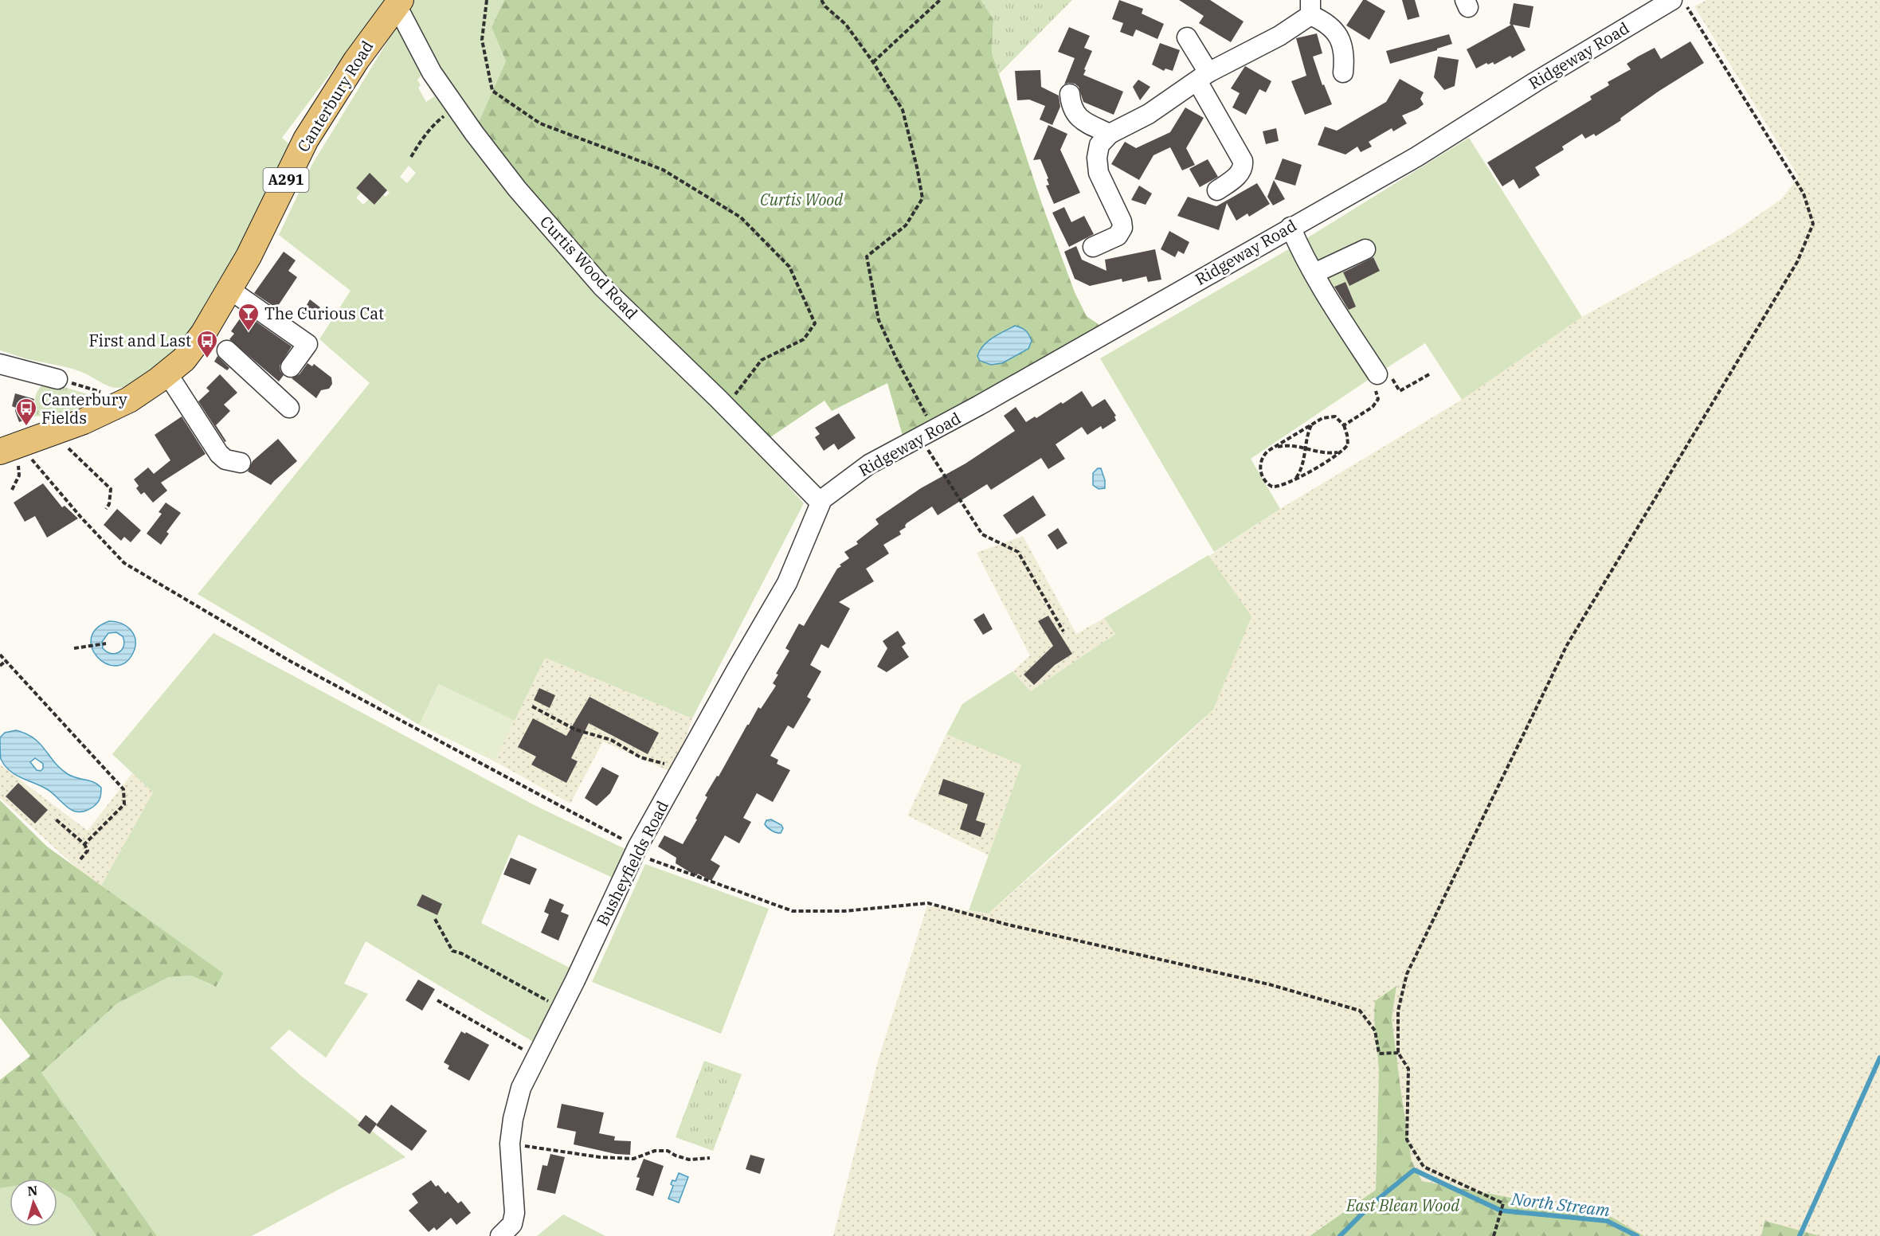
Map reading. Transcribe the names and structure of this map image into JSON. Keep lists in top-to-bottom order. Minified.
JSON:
{"streets":{"main road":["Canterbury Road","A291"],"street":["Ridgeway Road","Curtis Wood Road","Busheyfields Road"]},"crossings":[["Ridgeway Road","Curtis Wood Road"],["Ridgeway Road","Busheyfields Road"],["Canterbury Road","Curtis Wood Road"],["Curtis Wood Road","Busheyfields Road"]],"water":["North Stream"],"parks":["Curtis Wood","East Blean Wood"],"places":{"bar":["The Curious Cat"],"bus stop":["First and Last","Canterbury Fields"]},"north":"top"}
